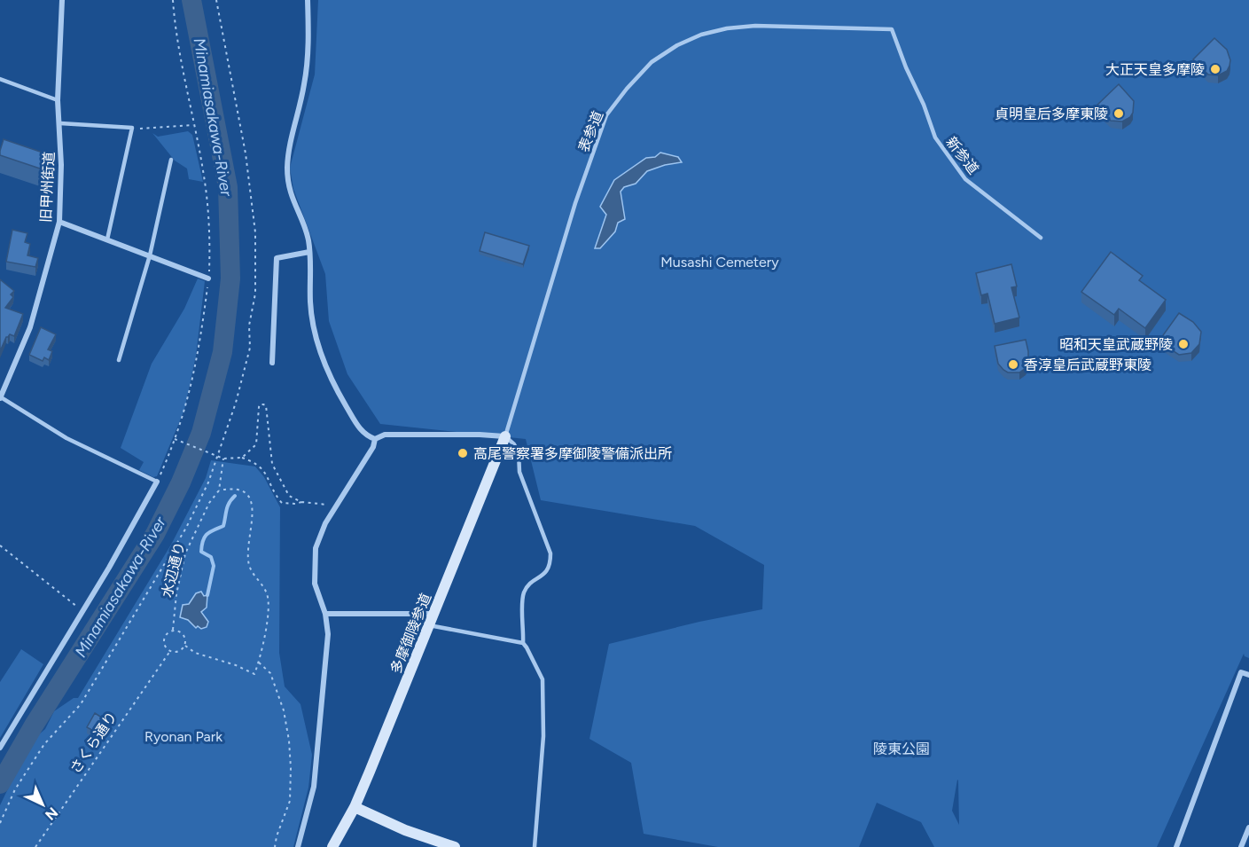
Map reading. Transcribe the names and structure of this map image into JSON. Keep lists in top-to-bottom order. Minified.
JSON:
{"streets":{"main road":["多摩御陵参道"],"street":["旧甲州街道"],"lane":["表参道","新参道"],"path":["水辺通り","さくら通り"]},"crossings":[["表参道","新参道"],["表参道","多摩御陵参道"],["水辺通り","さくら通り"]],"water":["Minamiasakawa-River"],"parks":["Musashi Cemetery","Ryonan Park","陵東公園"],"places":["大正天皇多摩陵","貞明皇后多摩東陵","昭和天皇武蔵野陵","香淳皇后武蔵野東陵","高尾警察署多摩御陵警備派出所"],"north":"bottom right"}
